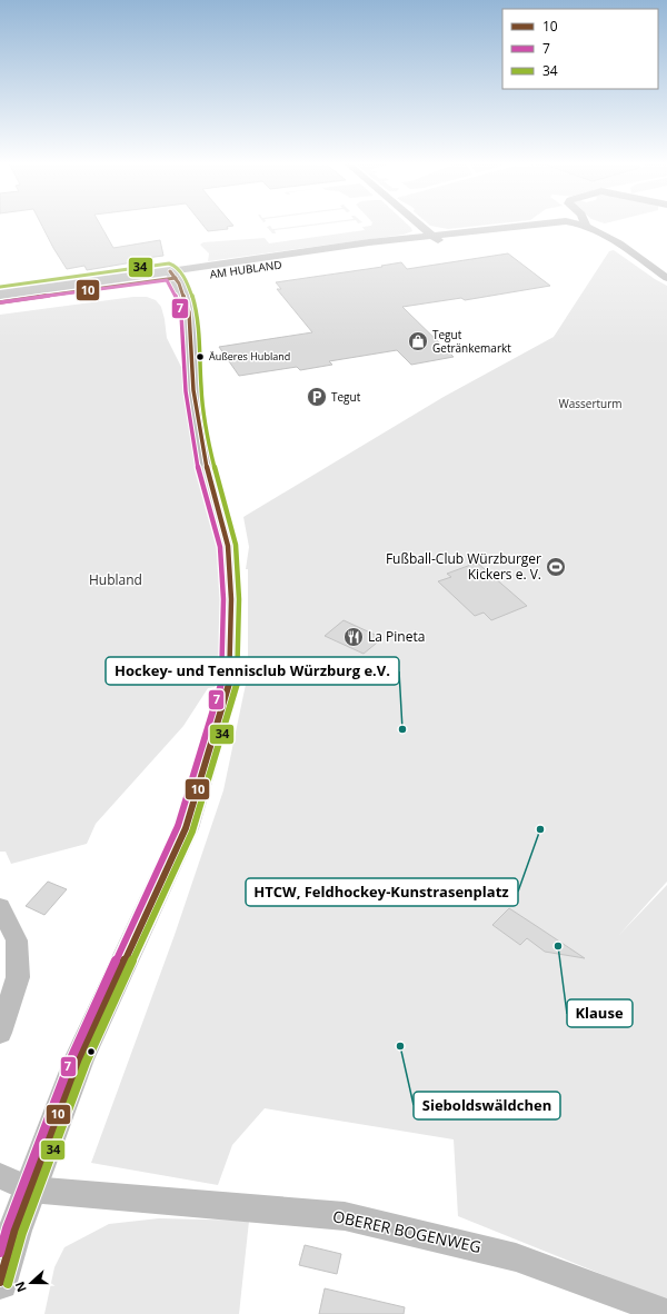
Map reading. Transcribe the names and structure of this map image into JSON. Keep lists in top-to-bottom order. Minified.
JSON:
{"streets":{"street":["AM HUBLAND","OBERER BOGENWEG"]},"parks":["Wasserturm","Hubland"],"places":{"shop":["Tegut Getränkemarkt"],"other":["Äußeres Hubland","Hockey- und Tennisclub Würzburg e.V.","HTCW, Feldhockey-Kunstrasenplatz","Klause","Sieboldswäldchen"],"parking":["Tegut"],"sports":["Fußball-Club Würzburger Kickers e. V."],"restaurant":["La Pineta"]},"lines":["transit line 34","transit line 10","transit line 7"],"legend":["10","7","34"],"north":"left"}
